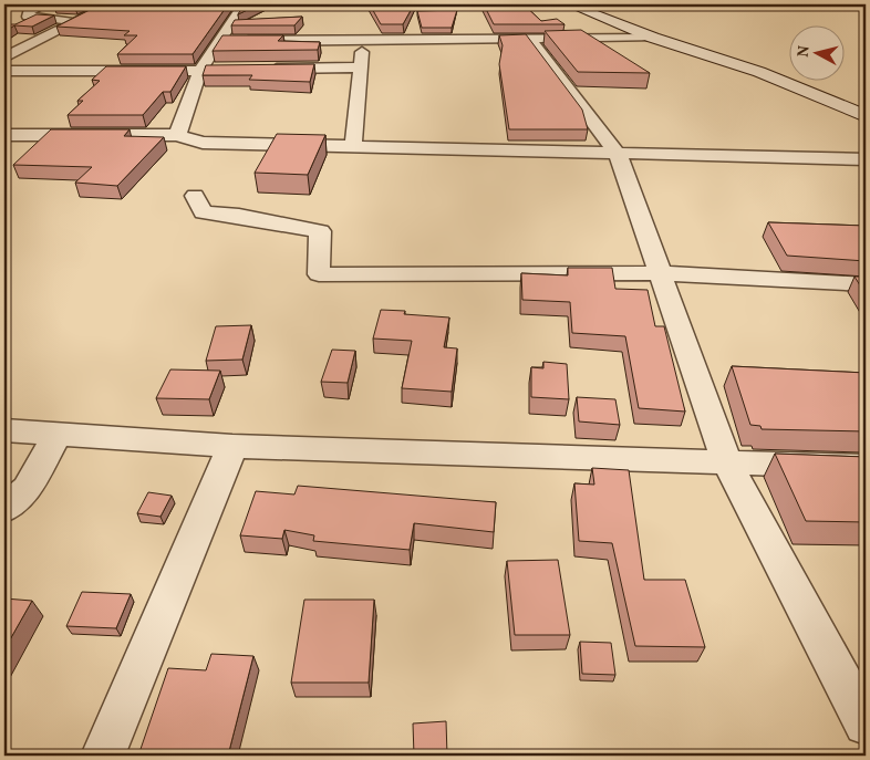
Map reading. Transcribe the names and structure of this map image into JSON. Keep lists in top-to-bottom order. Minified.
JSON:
{"north":"left"}
